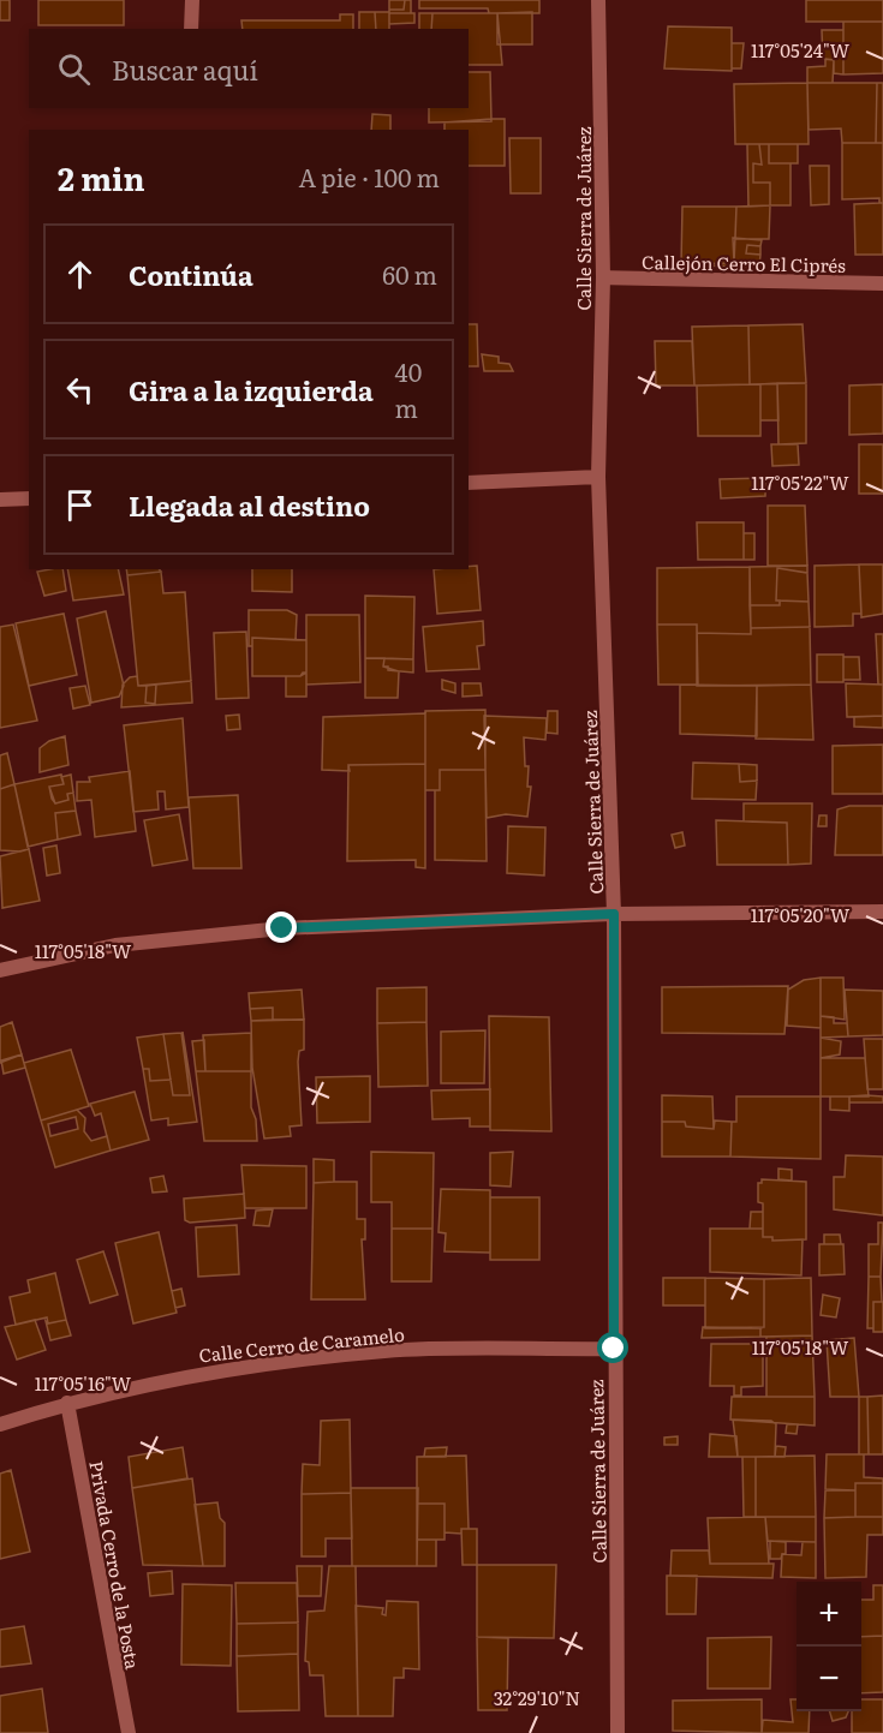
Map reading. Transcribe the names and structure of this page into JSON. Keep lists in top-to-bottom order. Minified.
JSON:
{"streets":{"street":["Calle Sierra de Juárez","Callejón Cerro El Ciprés","Calle Cerro de Caramelo","Privada Cerro de la Posta"]},"crossings":[["Calle Sierra de Juárez","Callejón Cerro El Ciprés"],["Calle Sierra de Juárez","Calle Cerro de Caramelo"],["Calle Cerro de Caramelo","Privada Cerro de la Posta"]],"page":{"search":"Buscar aquí","heading":["2 min","A pie · 100 m"],"list":[["Continúa","60 m"],["Gira a la izquierda","40 m"],"Llegada al destino"],"map_buttons":["+","−"]},"coordinates":["117°05'24\"W","117°05'22\"W","117°05'20\"W","117°05'18\"W","117°05'16\"W","32°29'10\"N"]}
